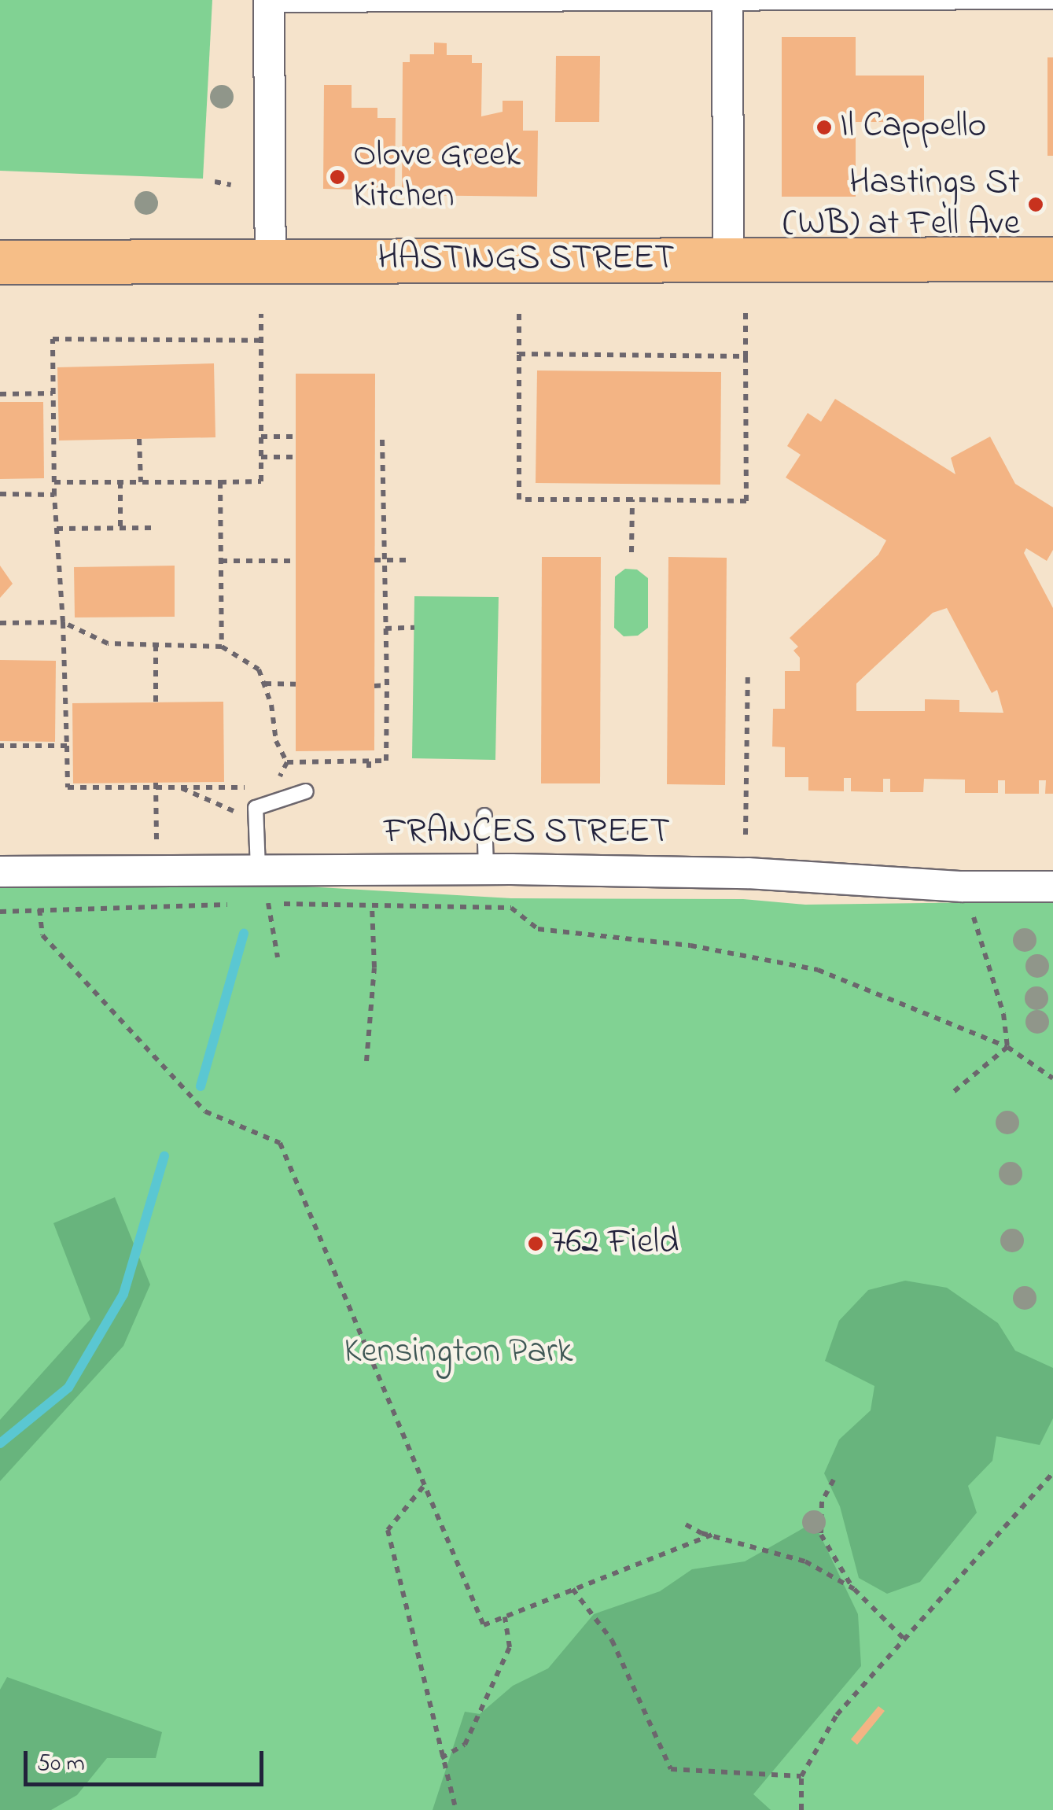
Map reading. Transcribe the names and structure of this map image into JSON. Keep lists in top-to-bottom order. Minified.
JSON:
{"streets":{"main road":["HASTINGS STREET"],"street":["FRANCES STREET"]},"parks":["Kensington Park"],"places":["Il Cappello","Olove Greek Kitchen","Hastings St (WB) at Fell Ave","762 Field"],"scale_bar":"50 m"}
